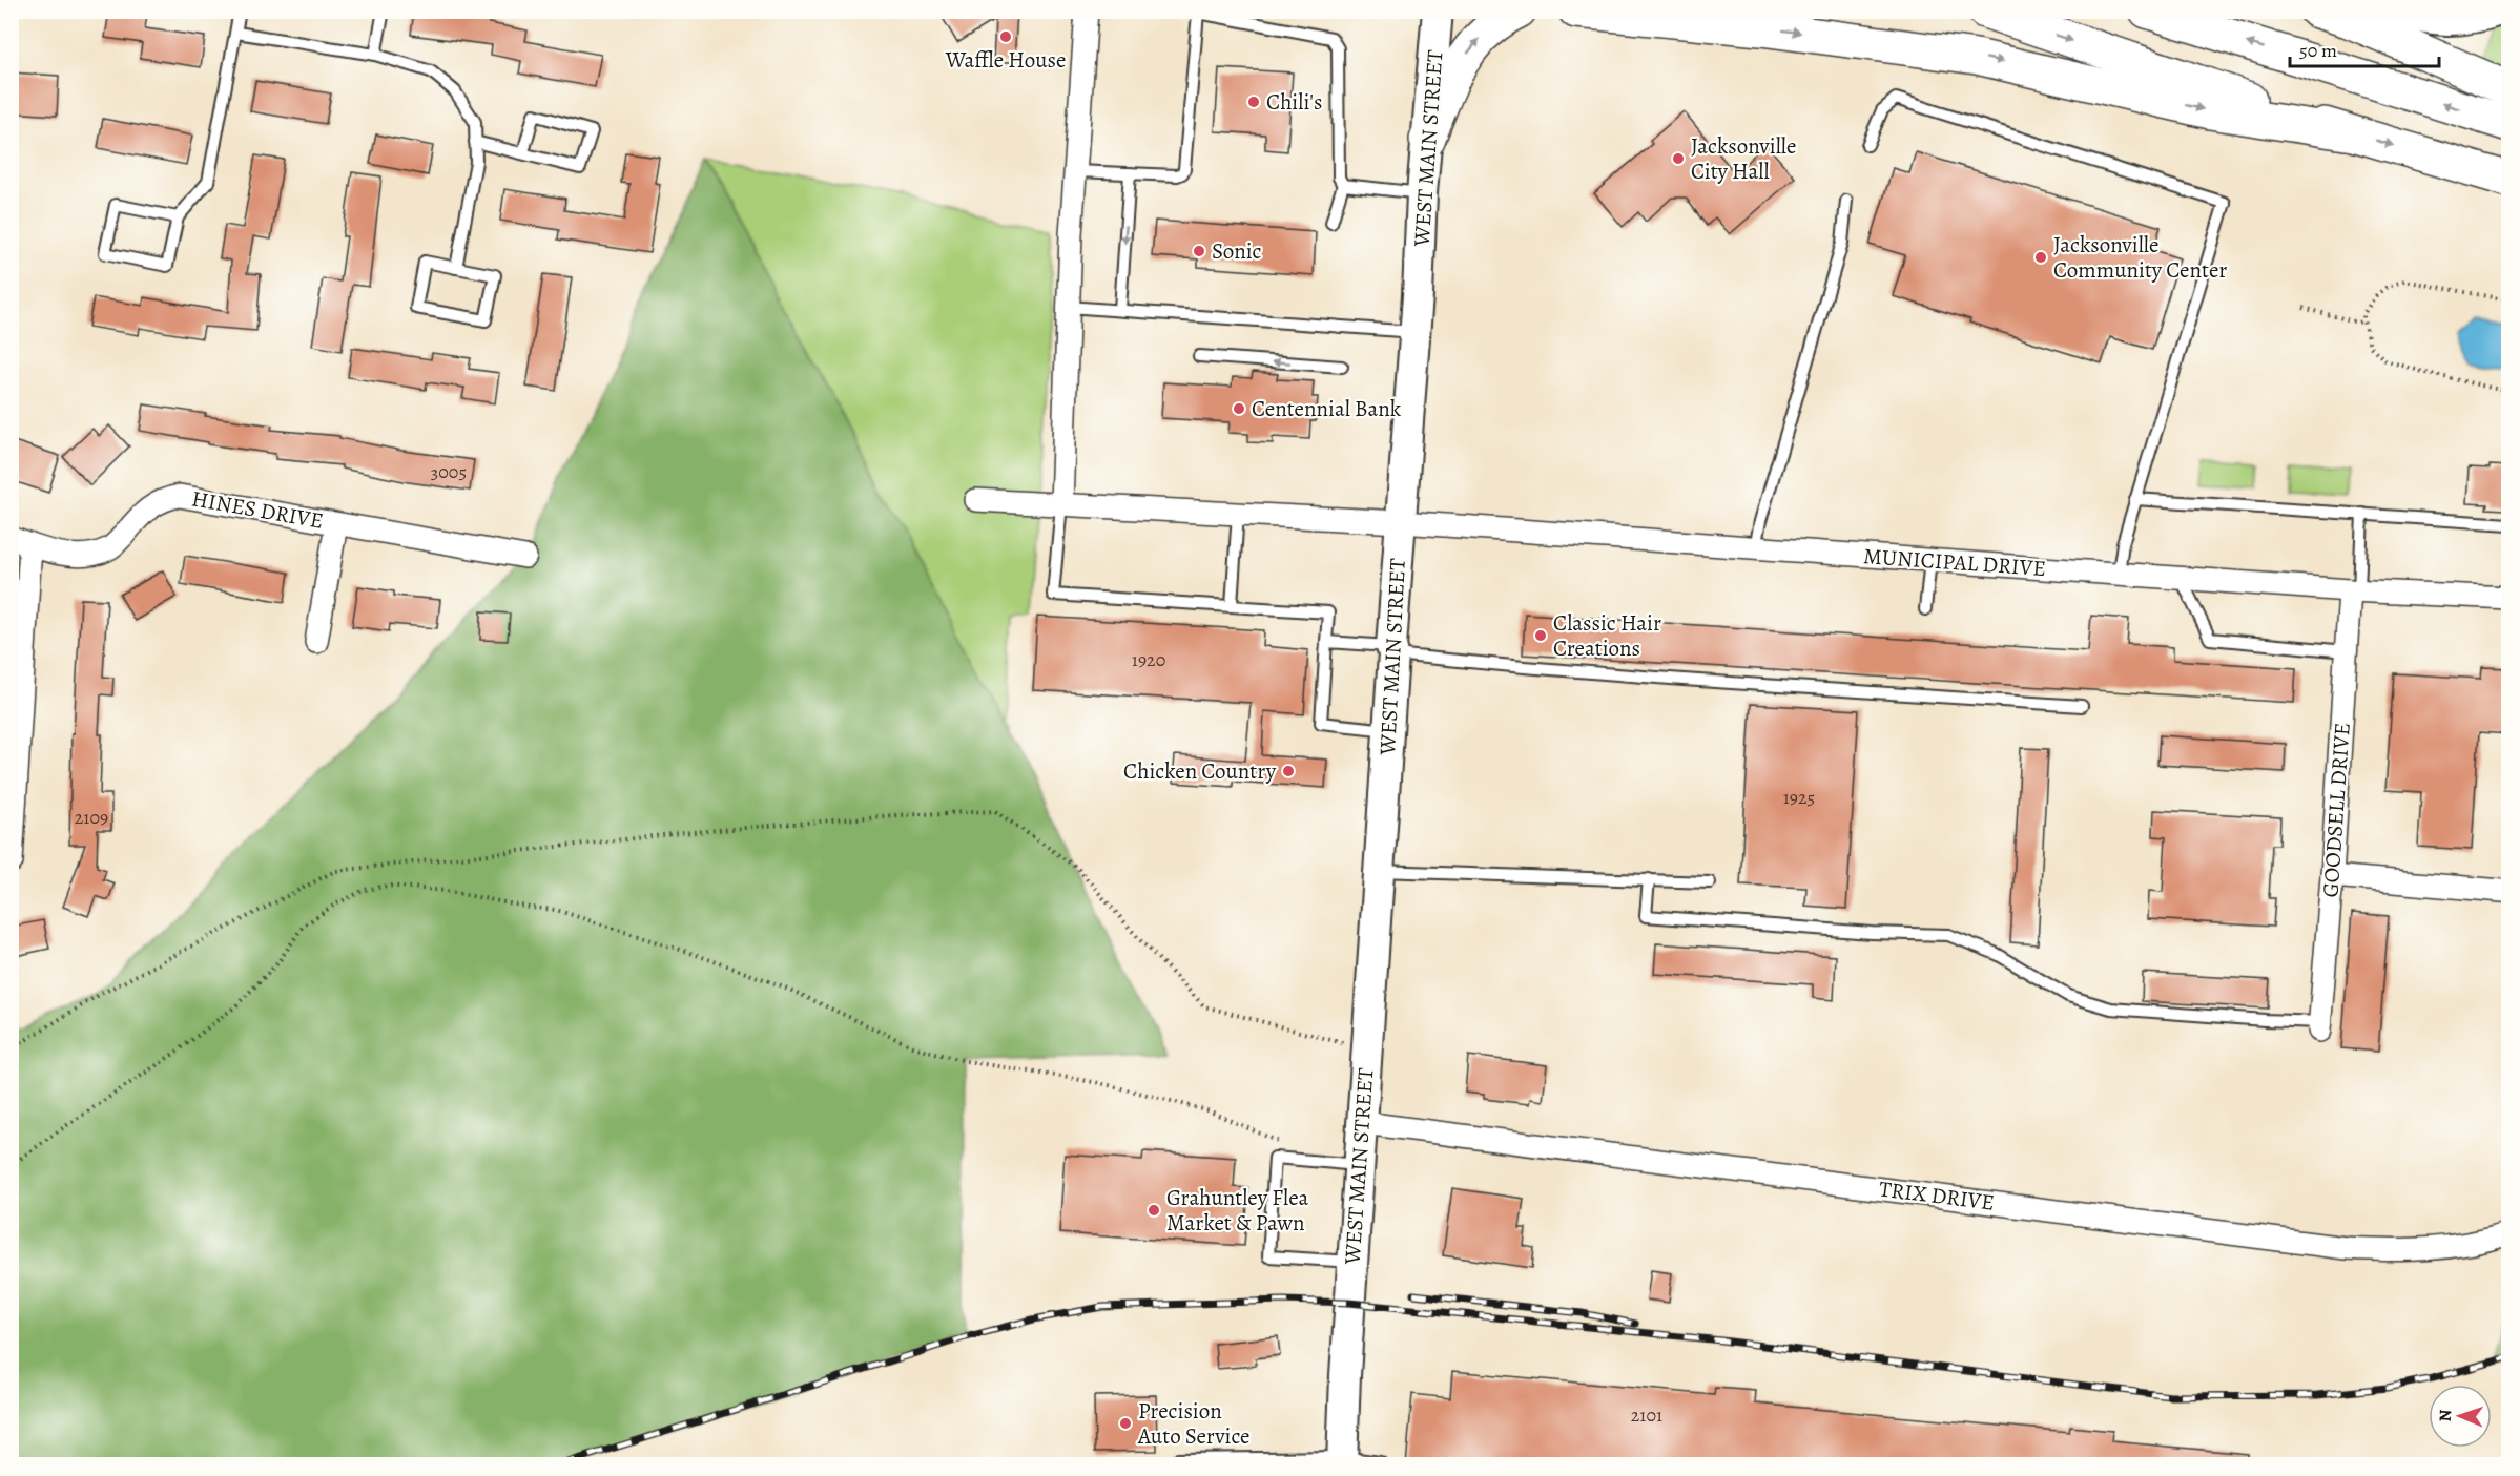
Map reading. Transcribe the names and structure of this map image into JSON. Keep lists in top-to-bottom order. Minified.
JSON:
{"streets":{"main road":["WEST MAIN STREET"],"street":["HINES DRIVE","MUNICIPAL DRIVE","GOODSELL DRIVE","TRIX DRIVE"]},"crossings":[["WEST MAIN STREET","MUNICIPAL DRIVE"],["WEST MAIN STREET","TRIX DRIVE"],["MUNICIPAL DRIVE","GOODSELL DRIVE"]],"places":["Waffle House","Chili's","Jacksonville City Hall","Sonic","Jacksonville Community Center","Centennial Bank","Classic Hair Creations","Chicken Country","Grahuntley Flea Market & Pawn","Precision Auto Service"],"house_numbers":["3005","1920","1925","2109","2101"],"scale_bar":"50 m","north":"left"}
